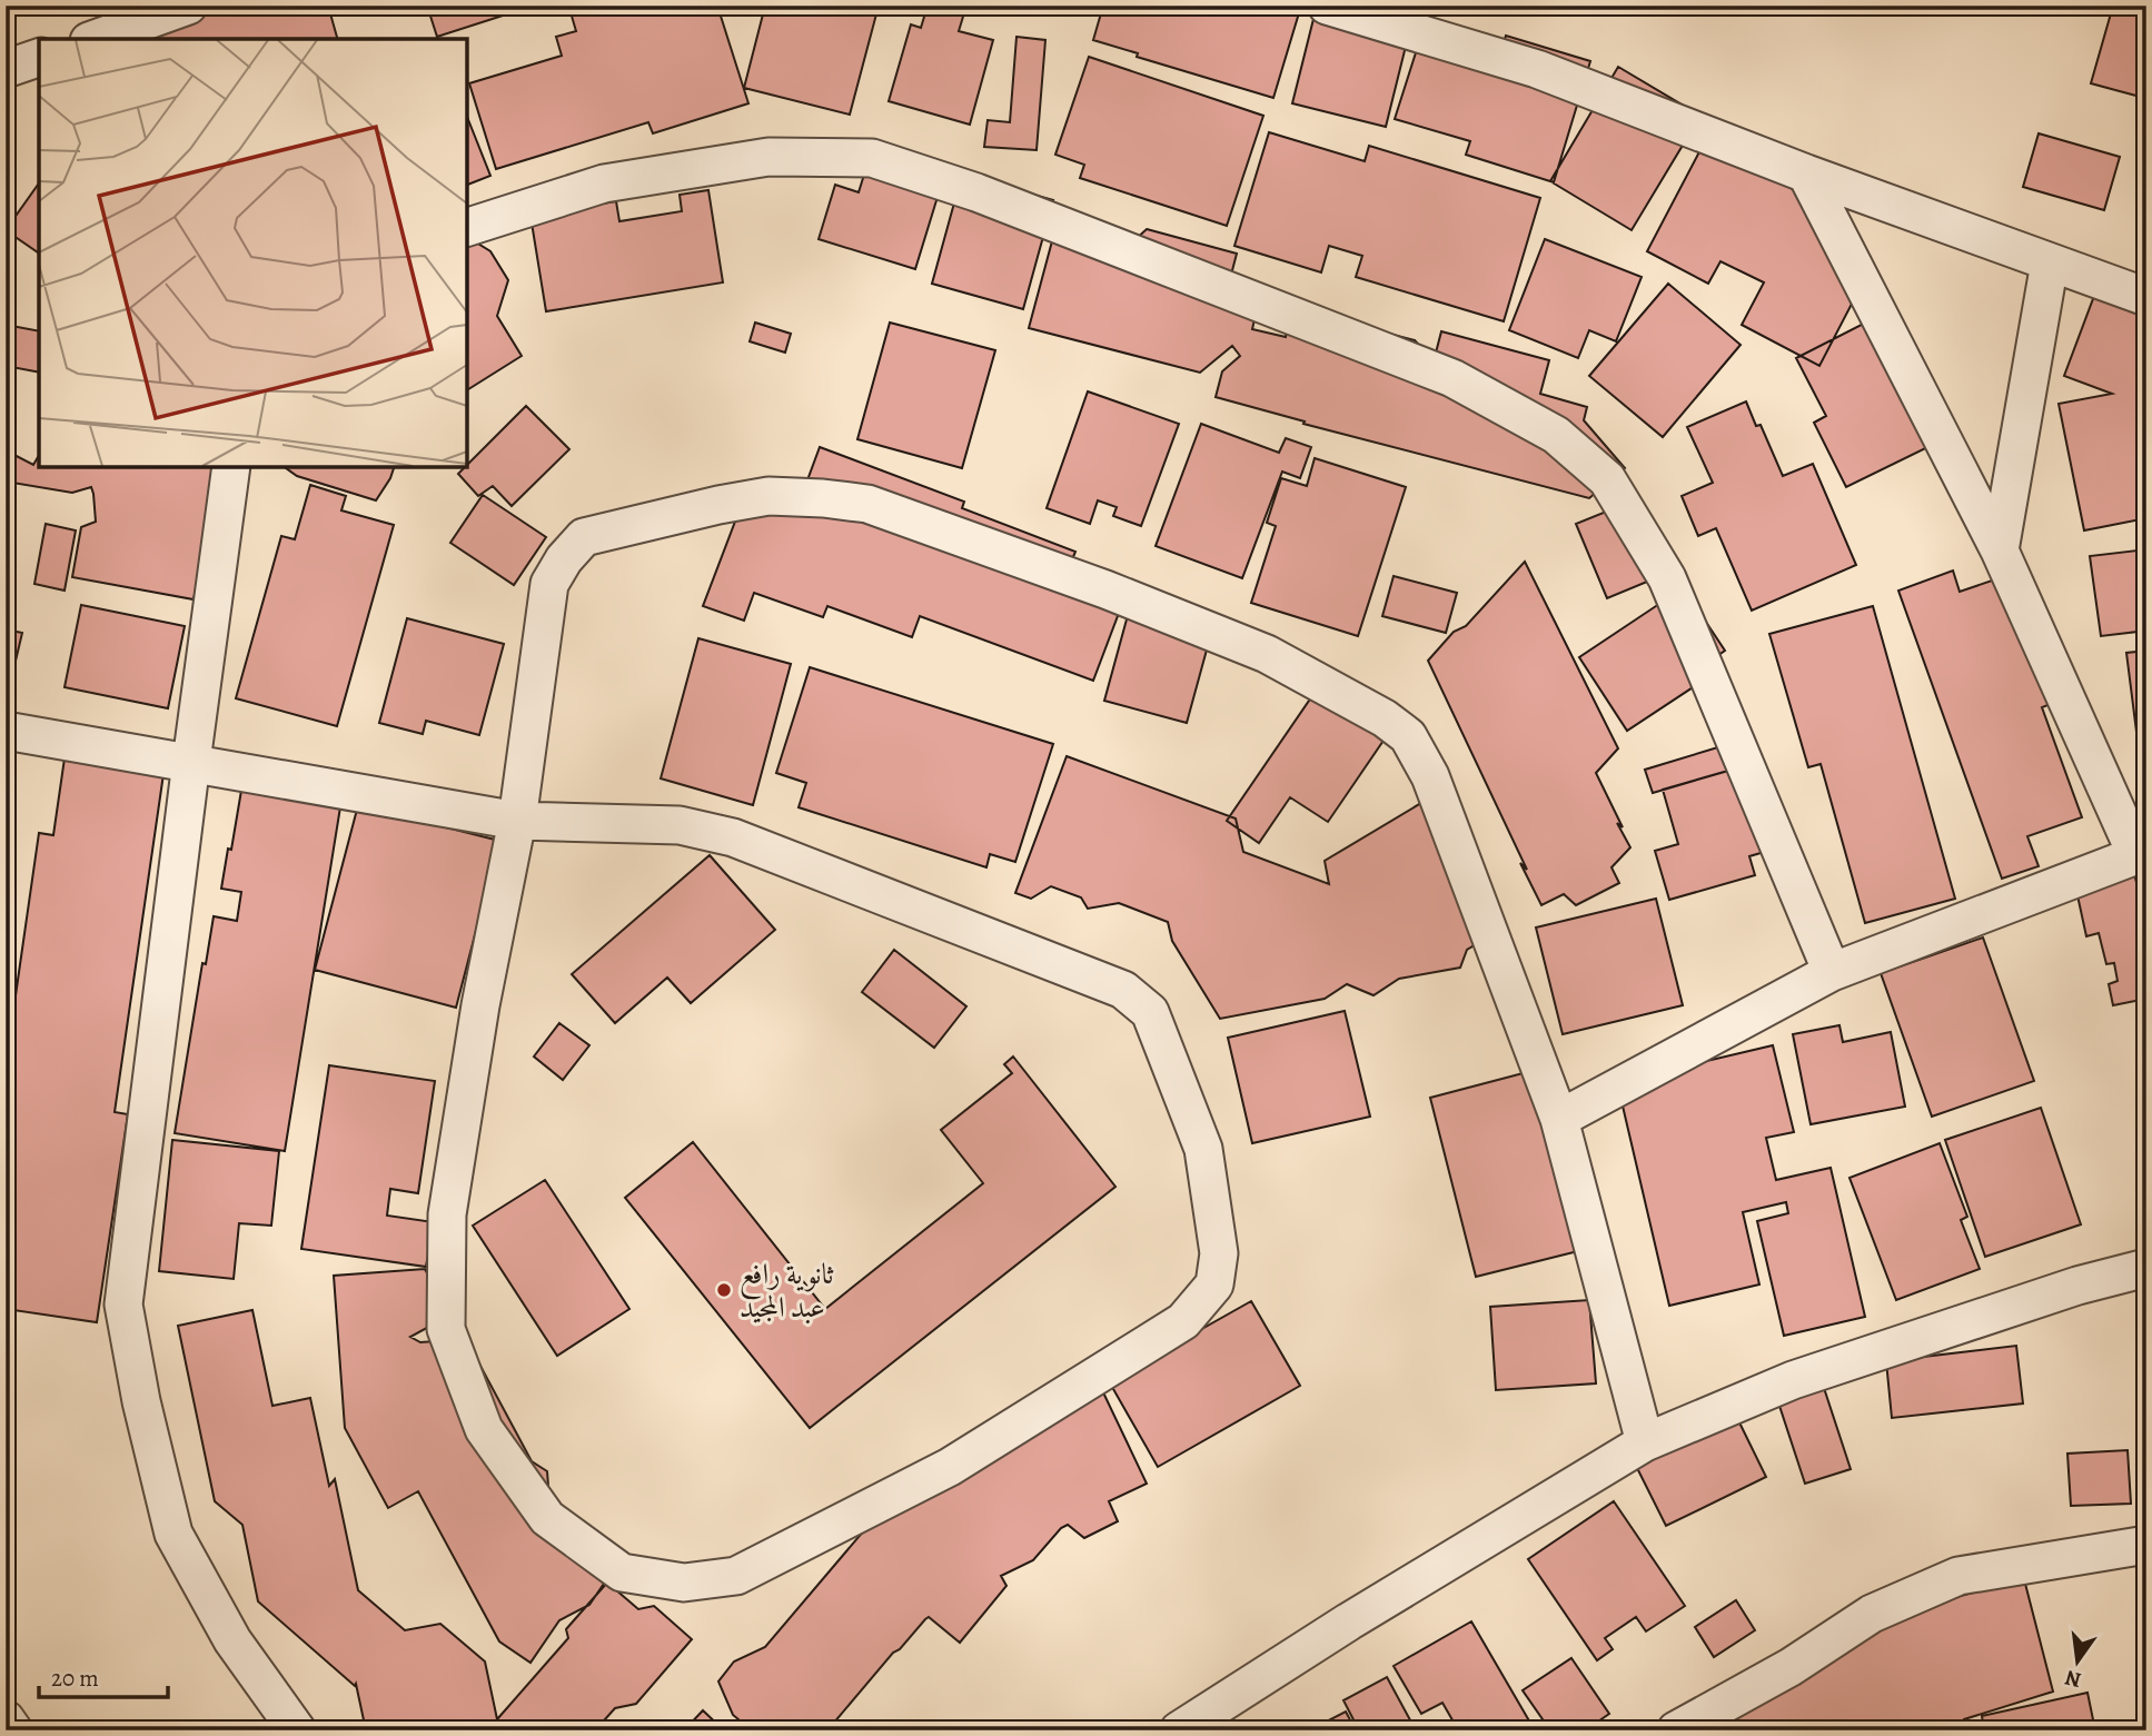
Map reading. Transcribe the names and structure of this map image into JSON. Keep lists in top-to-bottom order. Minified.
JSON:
{"places":["ثانوية رافع عبد المجيد"],"scale_bar":"20 m","north":"bottom"}
